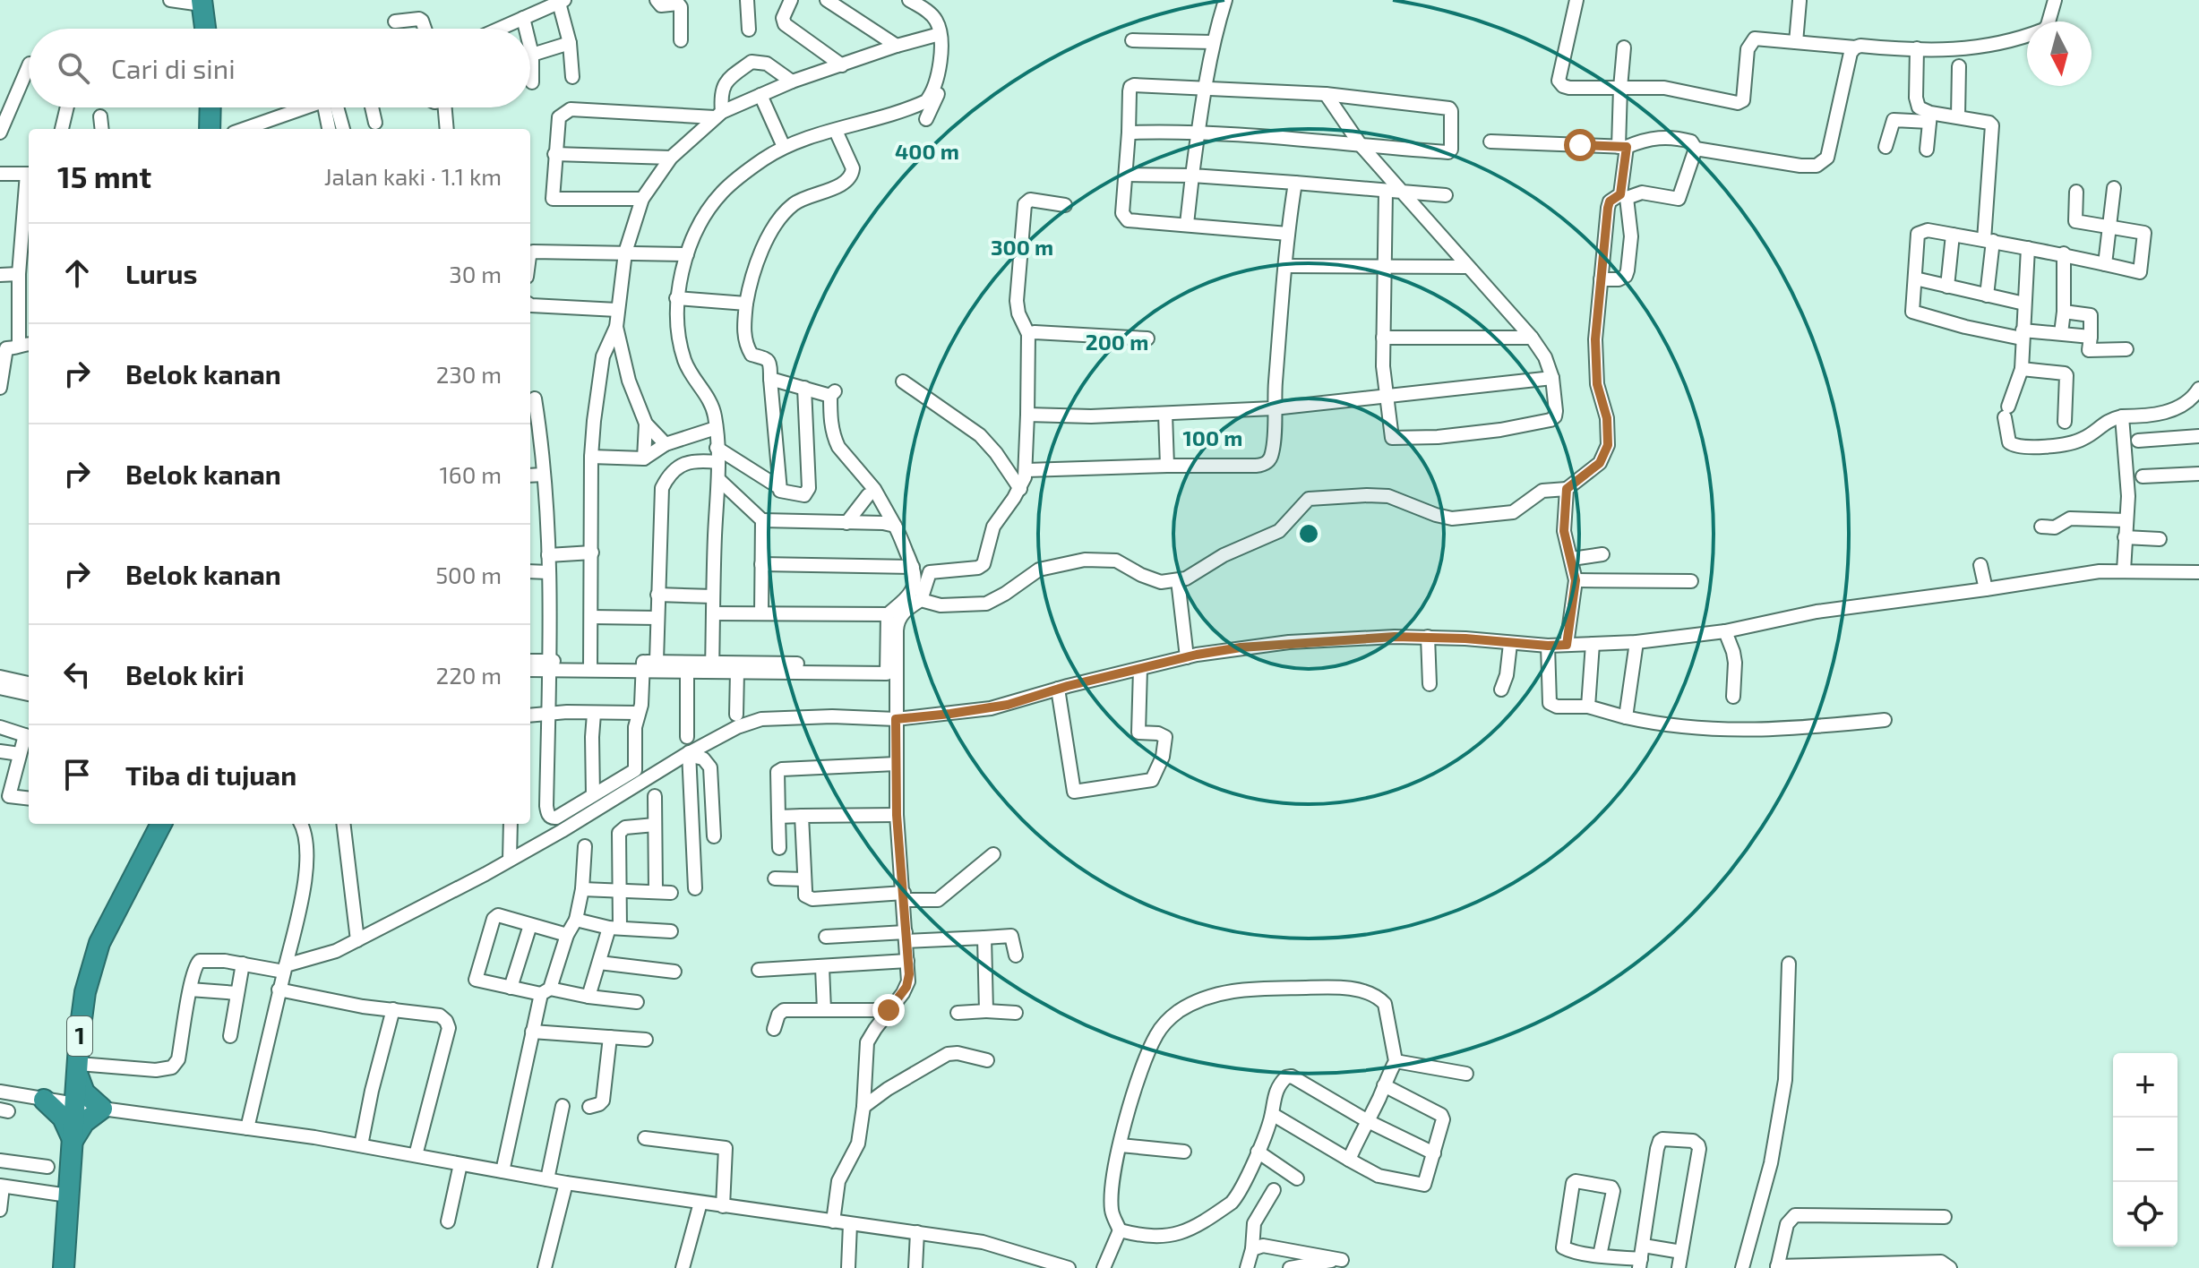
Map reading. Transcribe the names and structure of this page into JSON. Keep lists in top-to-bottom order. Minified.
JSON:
{"streets":{"highway":["1"]},"north":"bottom","page":{"search":"Cari di sini","heading":["15 mnt","Jalan kaki · 1.1 km"],"list":[["Lurus","30 m"],["Belok kanan","230 m"],["Belok kanan","160 m"],["Belok kanan","500 m"],["Belok kiri","220 m"],"Tiba di tujuan"],"map_buttons":["+","−"]},"rings":["400 m","300 m","200 m","100 m"]}
